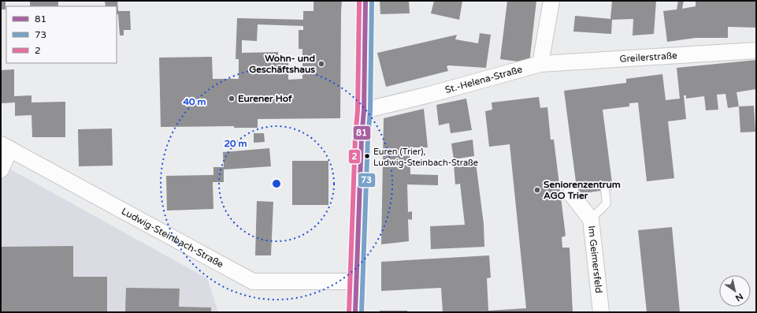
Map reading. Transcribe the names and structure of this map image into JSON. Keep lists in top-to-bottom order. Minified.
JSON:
{"streets":{"street":["Greilerstraße","St.-Helena-Straße","Ludwig-Steinbach-Straße","Im Geimersfeld"]},"crossings":[["Greilerstraße","St.-Helena-Straße"]],"places":["Wohn- und Geschäftshaus","Eurener Hof","Euren (Trier), Ludwig-Steinbach-Straße","Seniorenzentrum AGO Trier"],"lines":["transit line 81","transit line 73","transit line 2"],"legend":["81","73","2"],"north":"bottom right","rings":["40 m","20 m"]}
